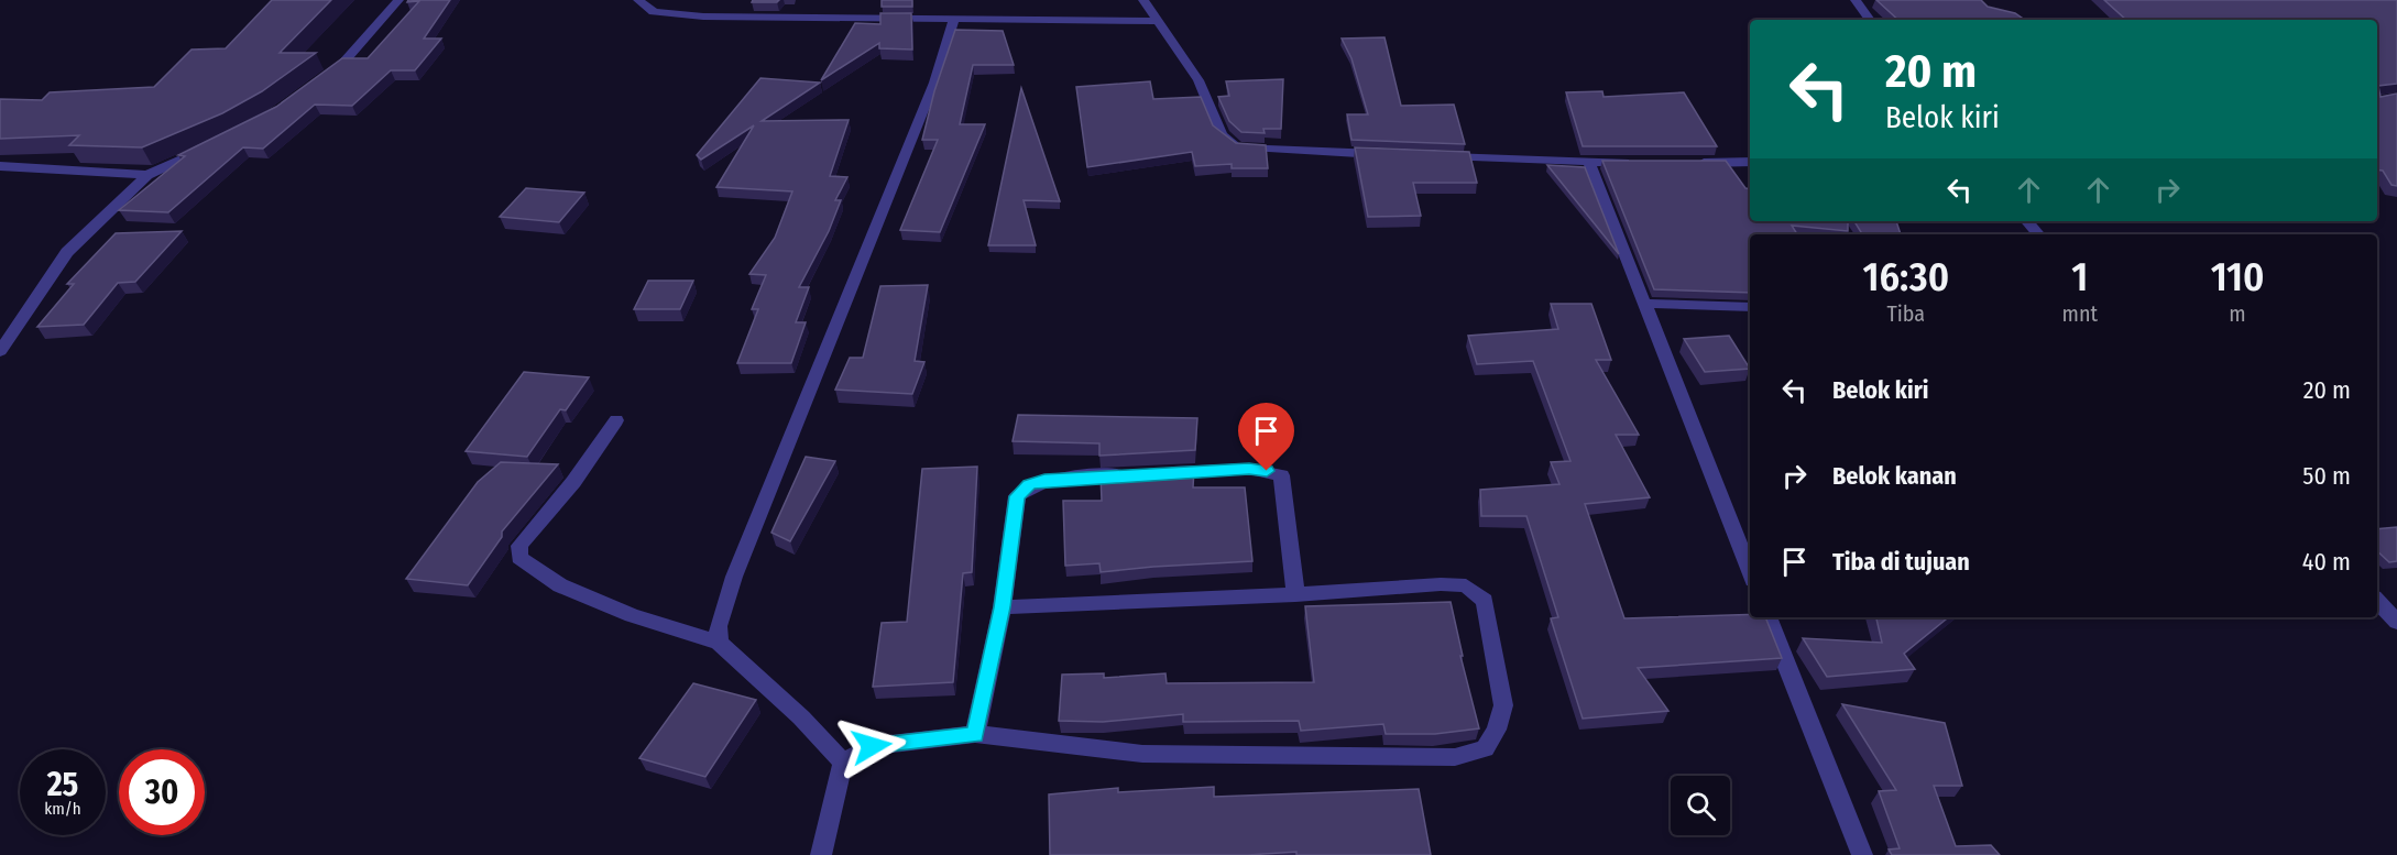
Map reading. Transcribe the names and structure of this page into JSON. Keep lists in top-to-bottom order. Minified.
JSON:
{"page":{"turn":["20 m","Belok kiri"],"eta":["16:30","Tiba","1","mnt","110","m"],"list":[{"name":"Belok kiri","value":"20 m"},{"name":"Belok kanan","value":"50 m"},{"name":"Tiba di tujuan","value":"40 m"}],"speed":"25 km/h","limit":"30"}}
